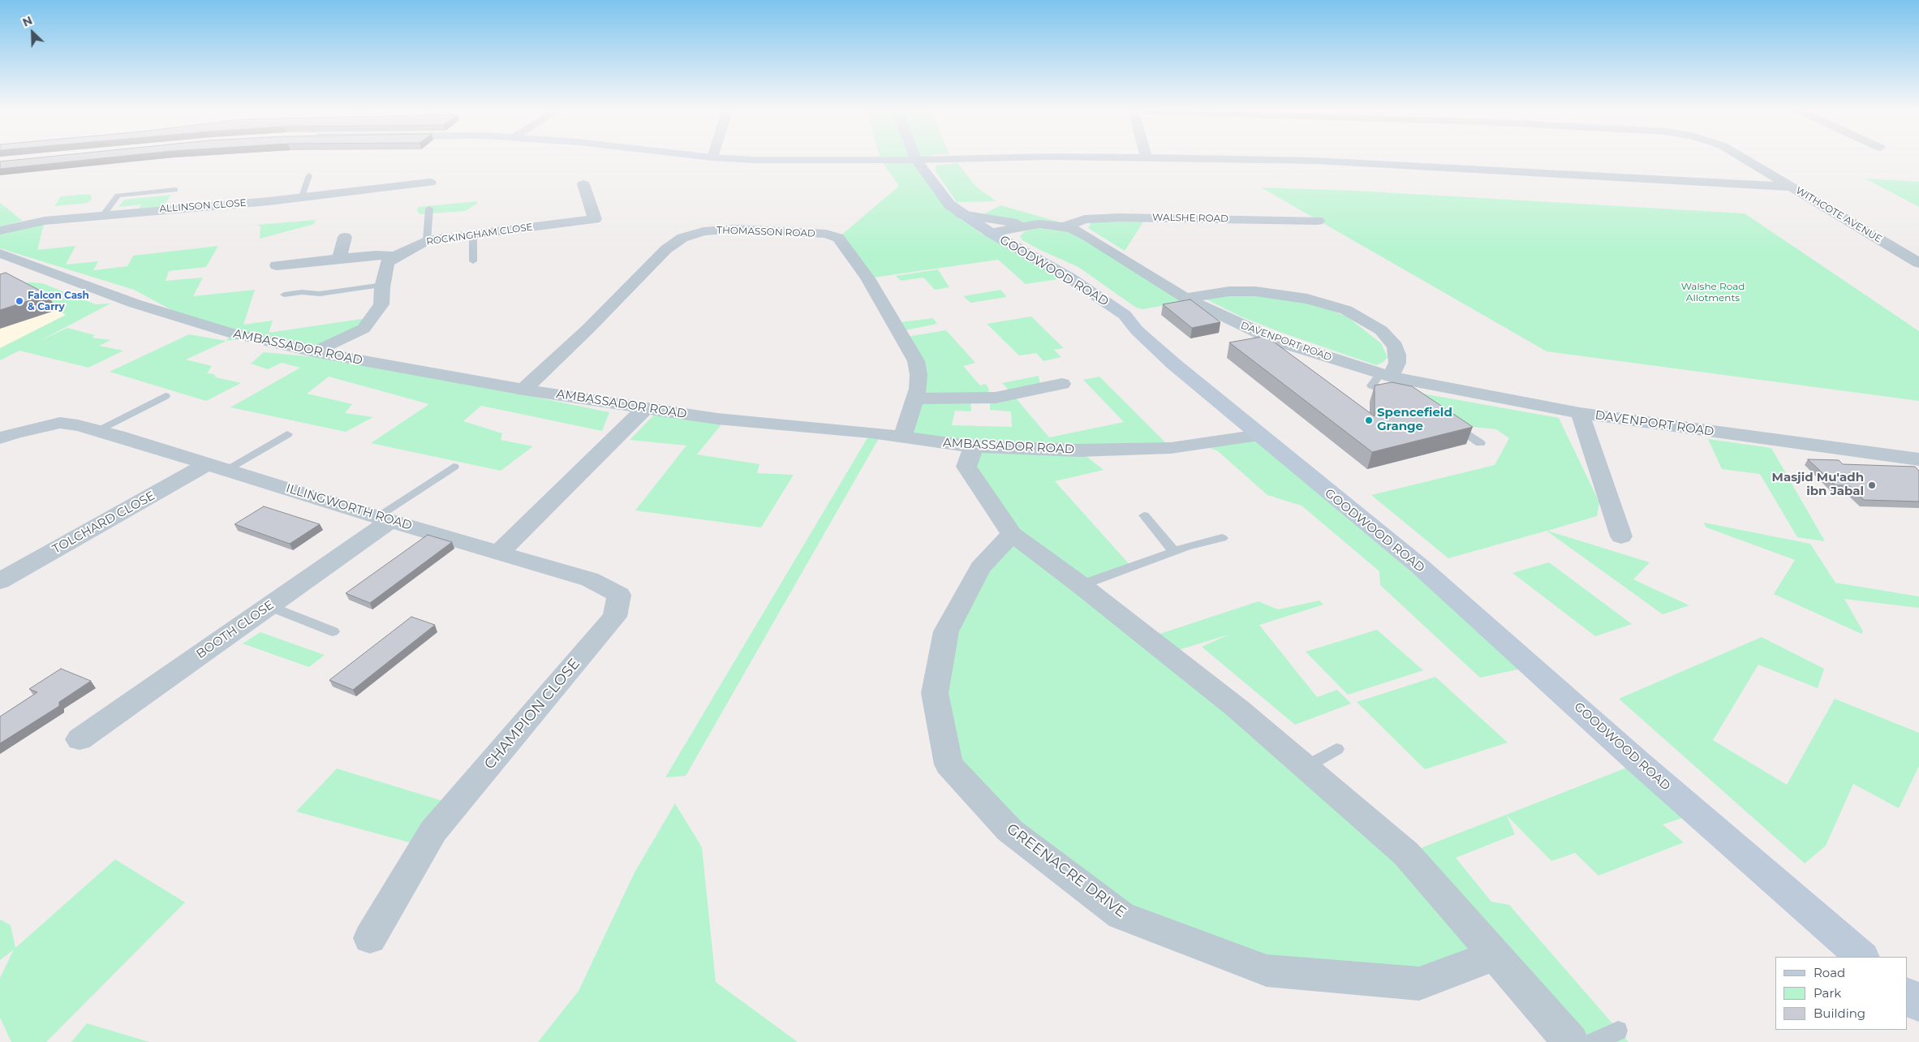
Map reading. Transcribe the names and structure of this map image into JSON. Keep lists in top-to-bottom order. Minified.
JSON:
{"streets":{"street":["ALLINSON CLOSE","WITHCOTE AVENUE","WALSHE ROAD","THOMASSON ROAD","ROCKINGHAM CLOSE","GOODWOOD ROAD","DAVENPORT ROAD","AMBASSADOR ROAD","ILLINGWORTH ROAD","TOLCHARD CLOSE","BOOTH CLOSE","CHAMPION CLOSE","GREENACRE DRIVE"]},"crossings":[["WALSHE ROAD","DAVENPORT ROAD"],["THOMASSON ROAD","AMBASSADOR ROAD"],["GOODWOOD ROAD","DAVENPORT ROAD"],["GOODWOOD ROAD","AMBASSADOR ROAD"],["ILLINGWORTH ROAD","TOLCHARD CLOSE"],["ILLINGWORTH ROAD","BOOTH CLOSE"],["ILLINGWORTH ROAD","CHAMPION CLOSE"]],"parks":["Walshe Road Allotments"],"places":["Falcon Cash & Carry","Spencefield Grange","Masjid Mu'adh ibn Jabal"],"legend":["Road","Park","Building"],"north":"top left"}
